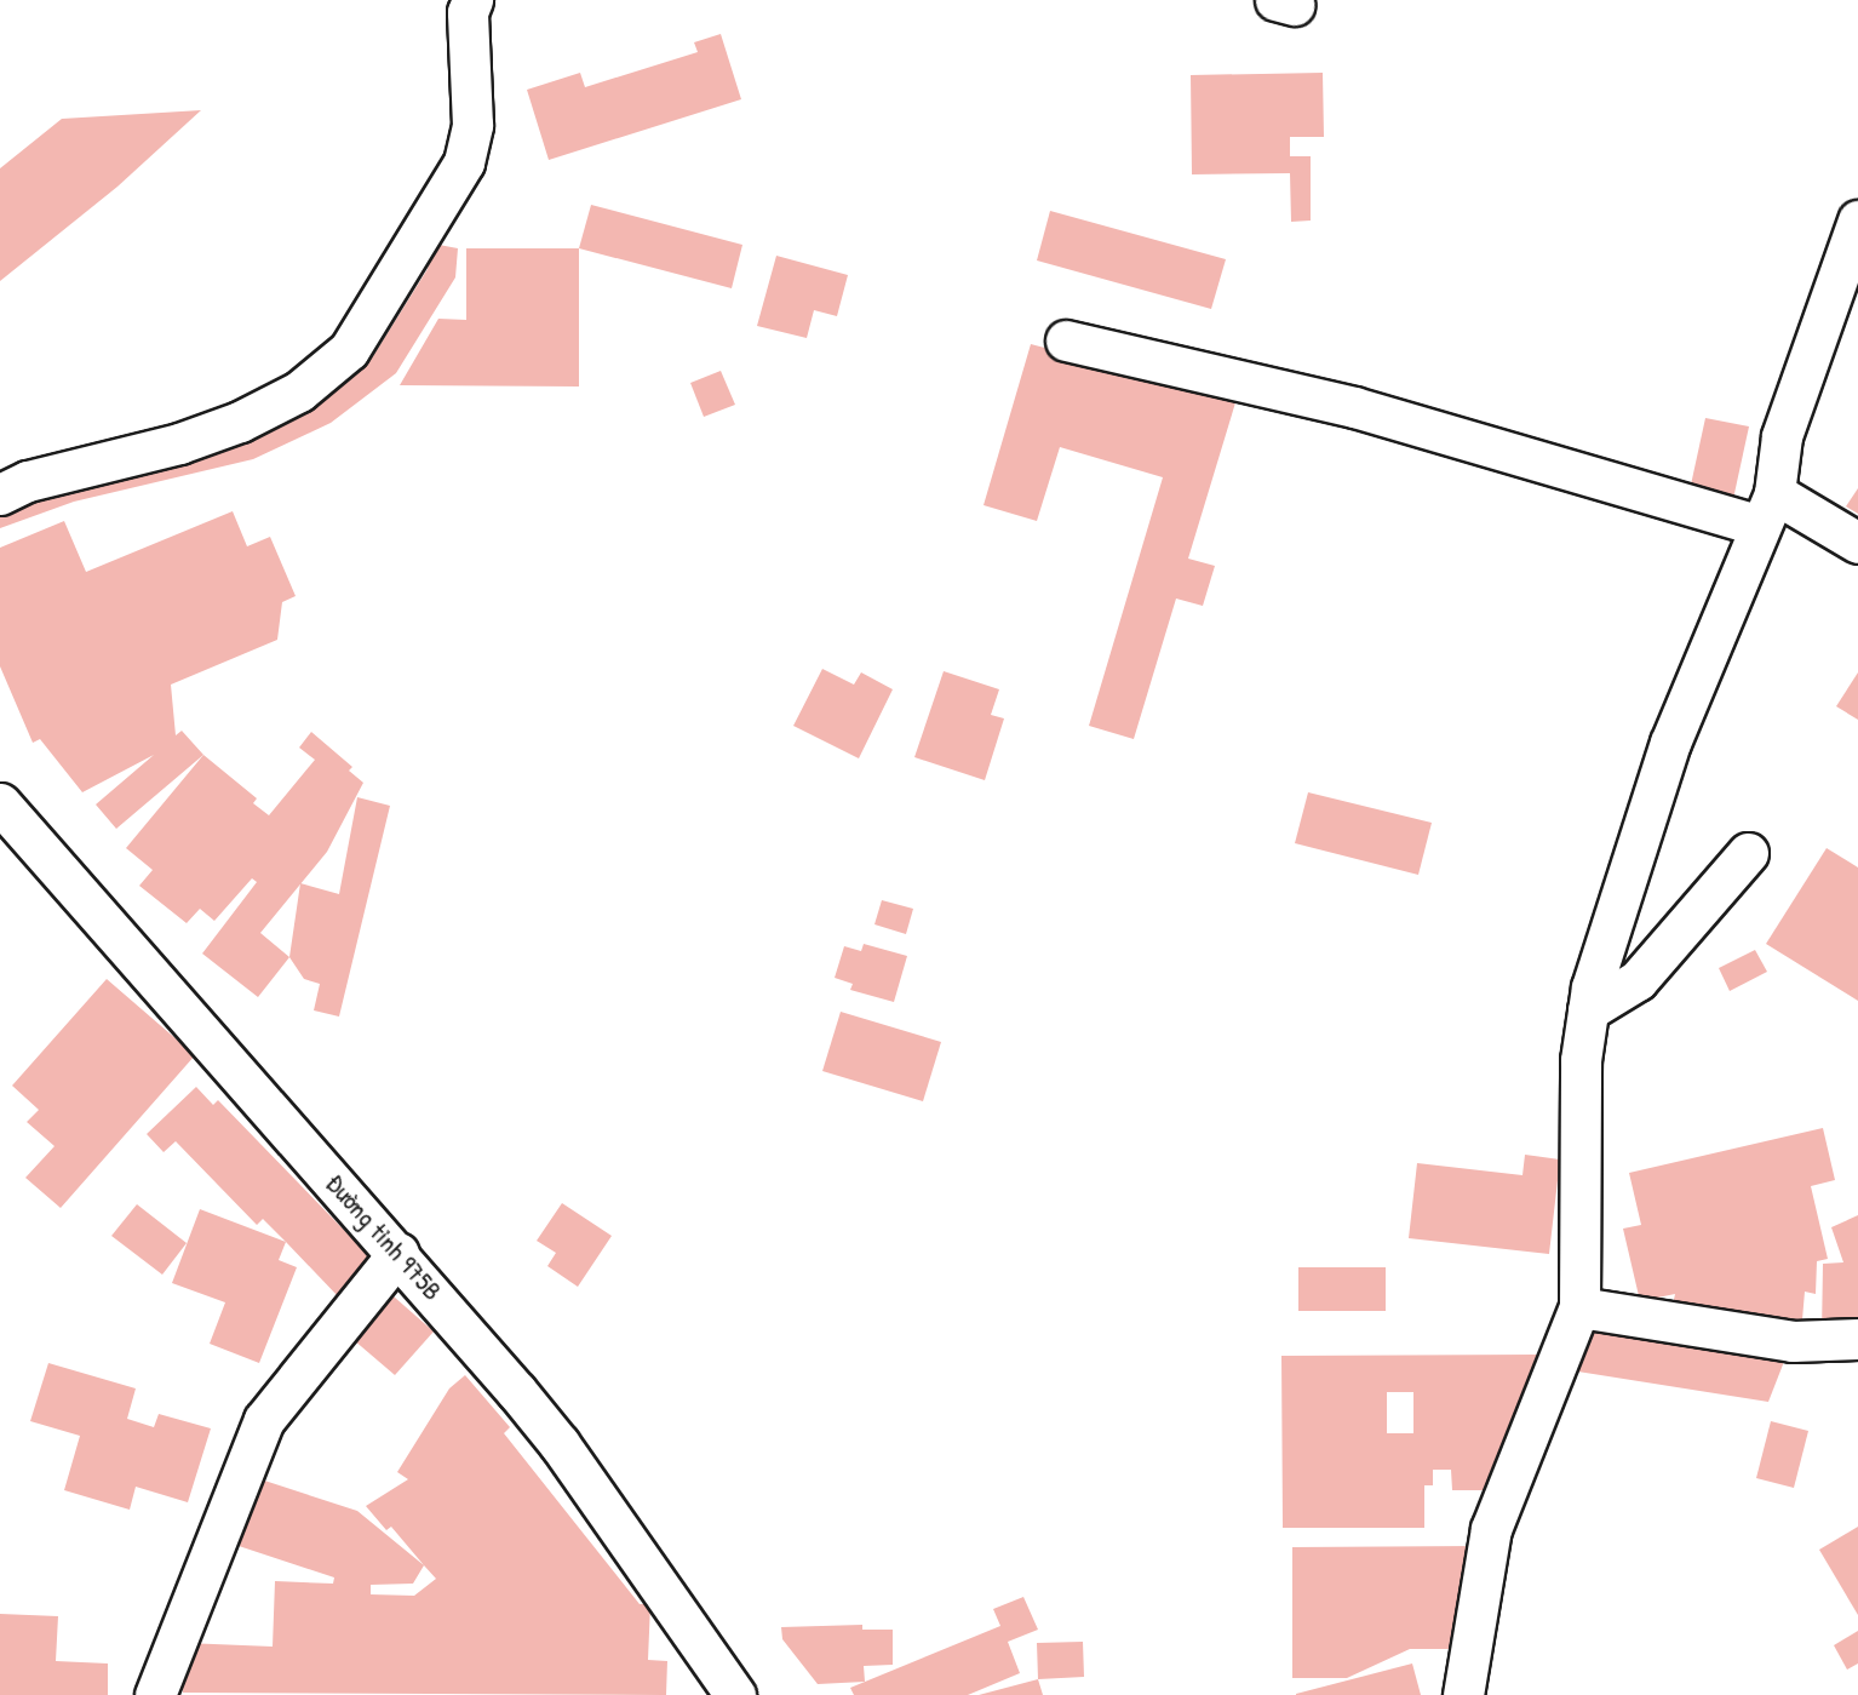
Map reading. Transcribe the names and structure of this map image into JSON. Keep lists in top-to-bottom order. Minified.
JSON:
{"streets":{"street":["Đường tỉnh 975B"]}}
